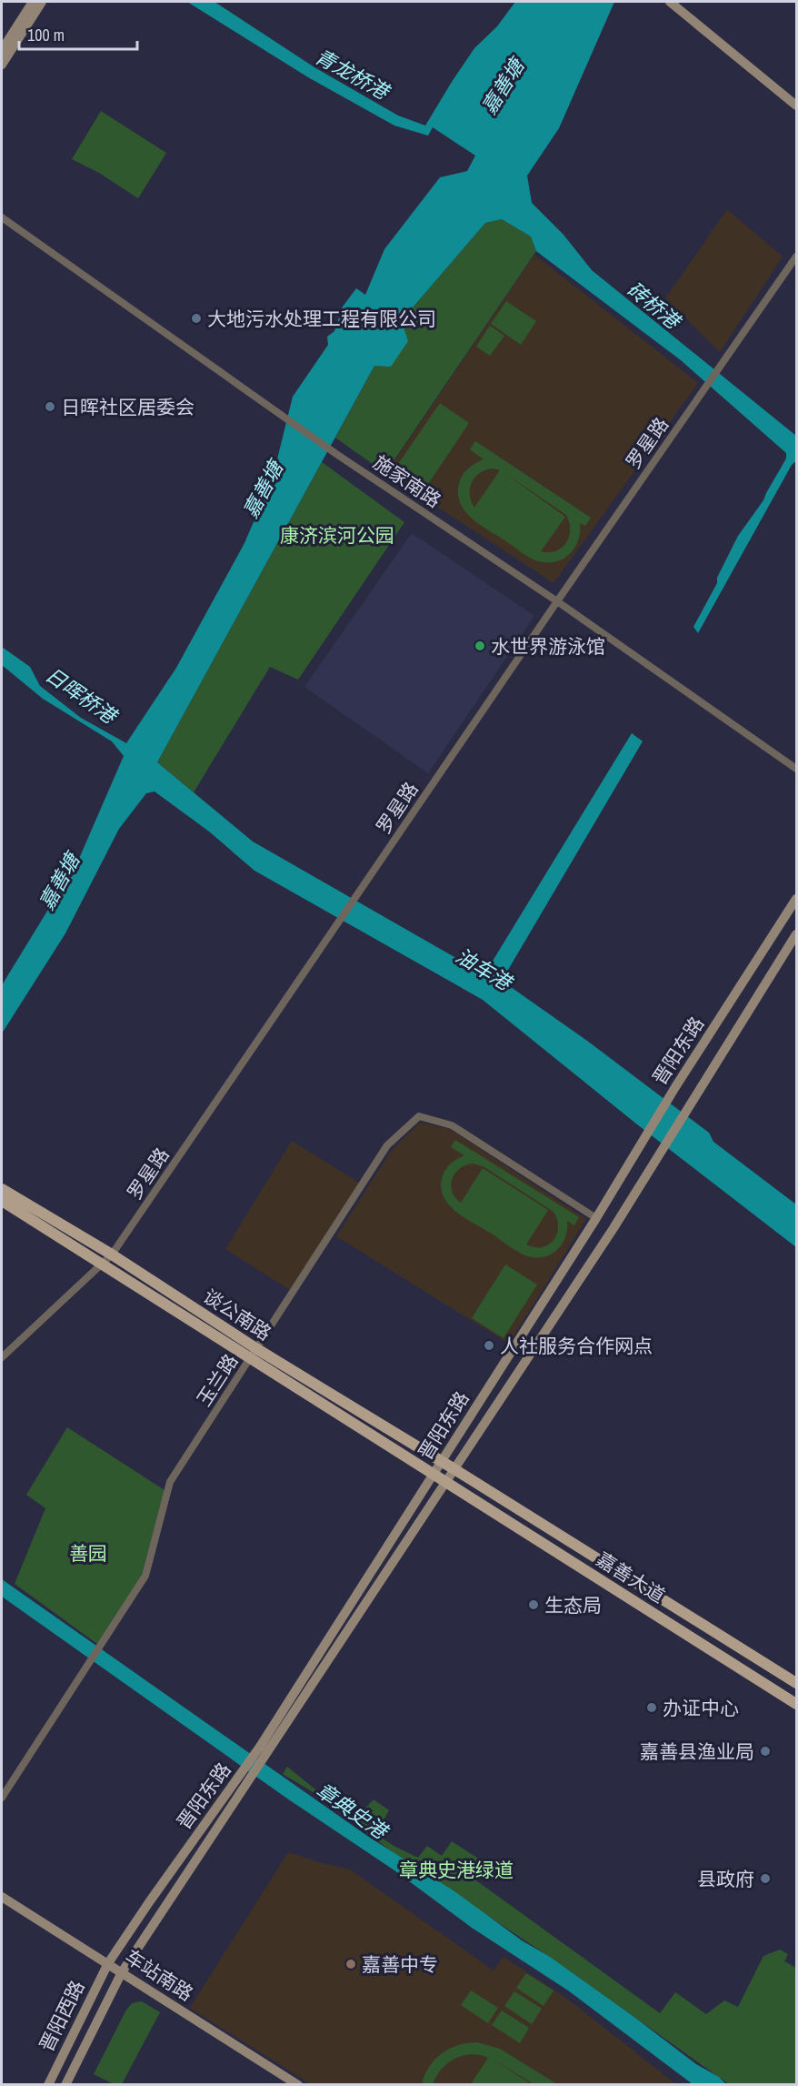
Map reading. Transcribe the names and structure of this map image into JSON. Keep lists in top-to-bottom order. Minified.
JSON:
{"streets":{"main road":["晋阳东路","谈公南路","嘉善大道","车站南路","晋阳西路"],"street":["罗星路","施家南路","玉兰路"]},"crossings":[["罗星路","施家南路"],["罗星路","谈公南路"],["晋阳东路","谈公南路"],["晋阳东路","玉兰路"],["晋阳东路","嘉善大道"],["晋阳东路","车站南路"],["晋阳东路","晋阳西路"],["谈公南路","玉兰路"],["谈公南路","嘉善大道"],["车站南路","晋阳西路"]],"water":["青龙桥港","嘉善塘","砖桥港","日晖桥港","油车港","章典史港"],"parks":["康济滨河公园","善园","章典史港绿道"],"places":["大地污水处理工程有限公司","日晖社区居委会","水世界游泳馆","人社服务合作网点","生态局","办证中心","嘉善县渔业局","县政府","嘉善中专"],"scale_bar":"100 m"}
